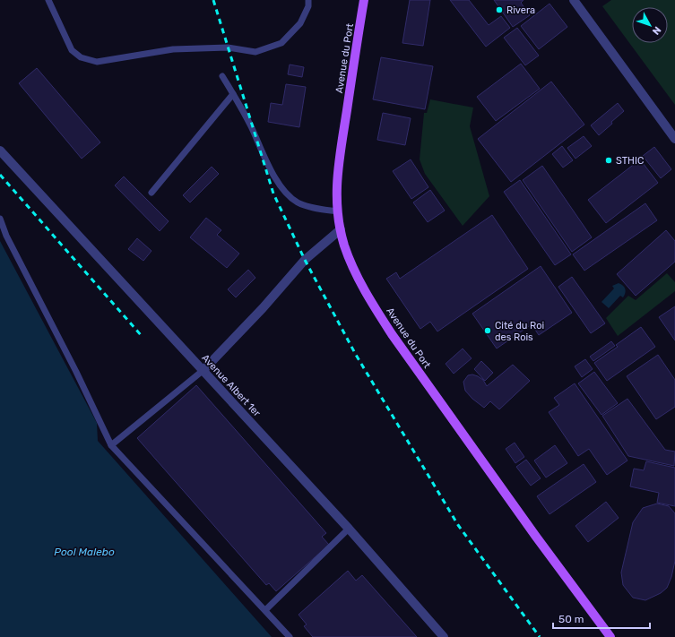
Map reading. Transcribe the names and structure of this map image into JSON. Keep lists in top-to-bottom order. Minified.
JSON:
{"streets":{"main road":["Avenue du Port"],"street":["Avenue Albert 1er"]},"water":["Pool Malebo"],"places":["Rivera","STHIC","Cité du Roi des Rois"],"scale_bar":"50 m","north":"bottom right"}
